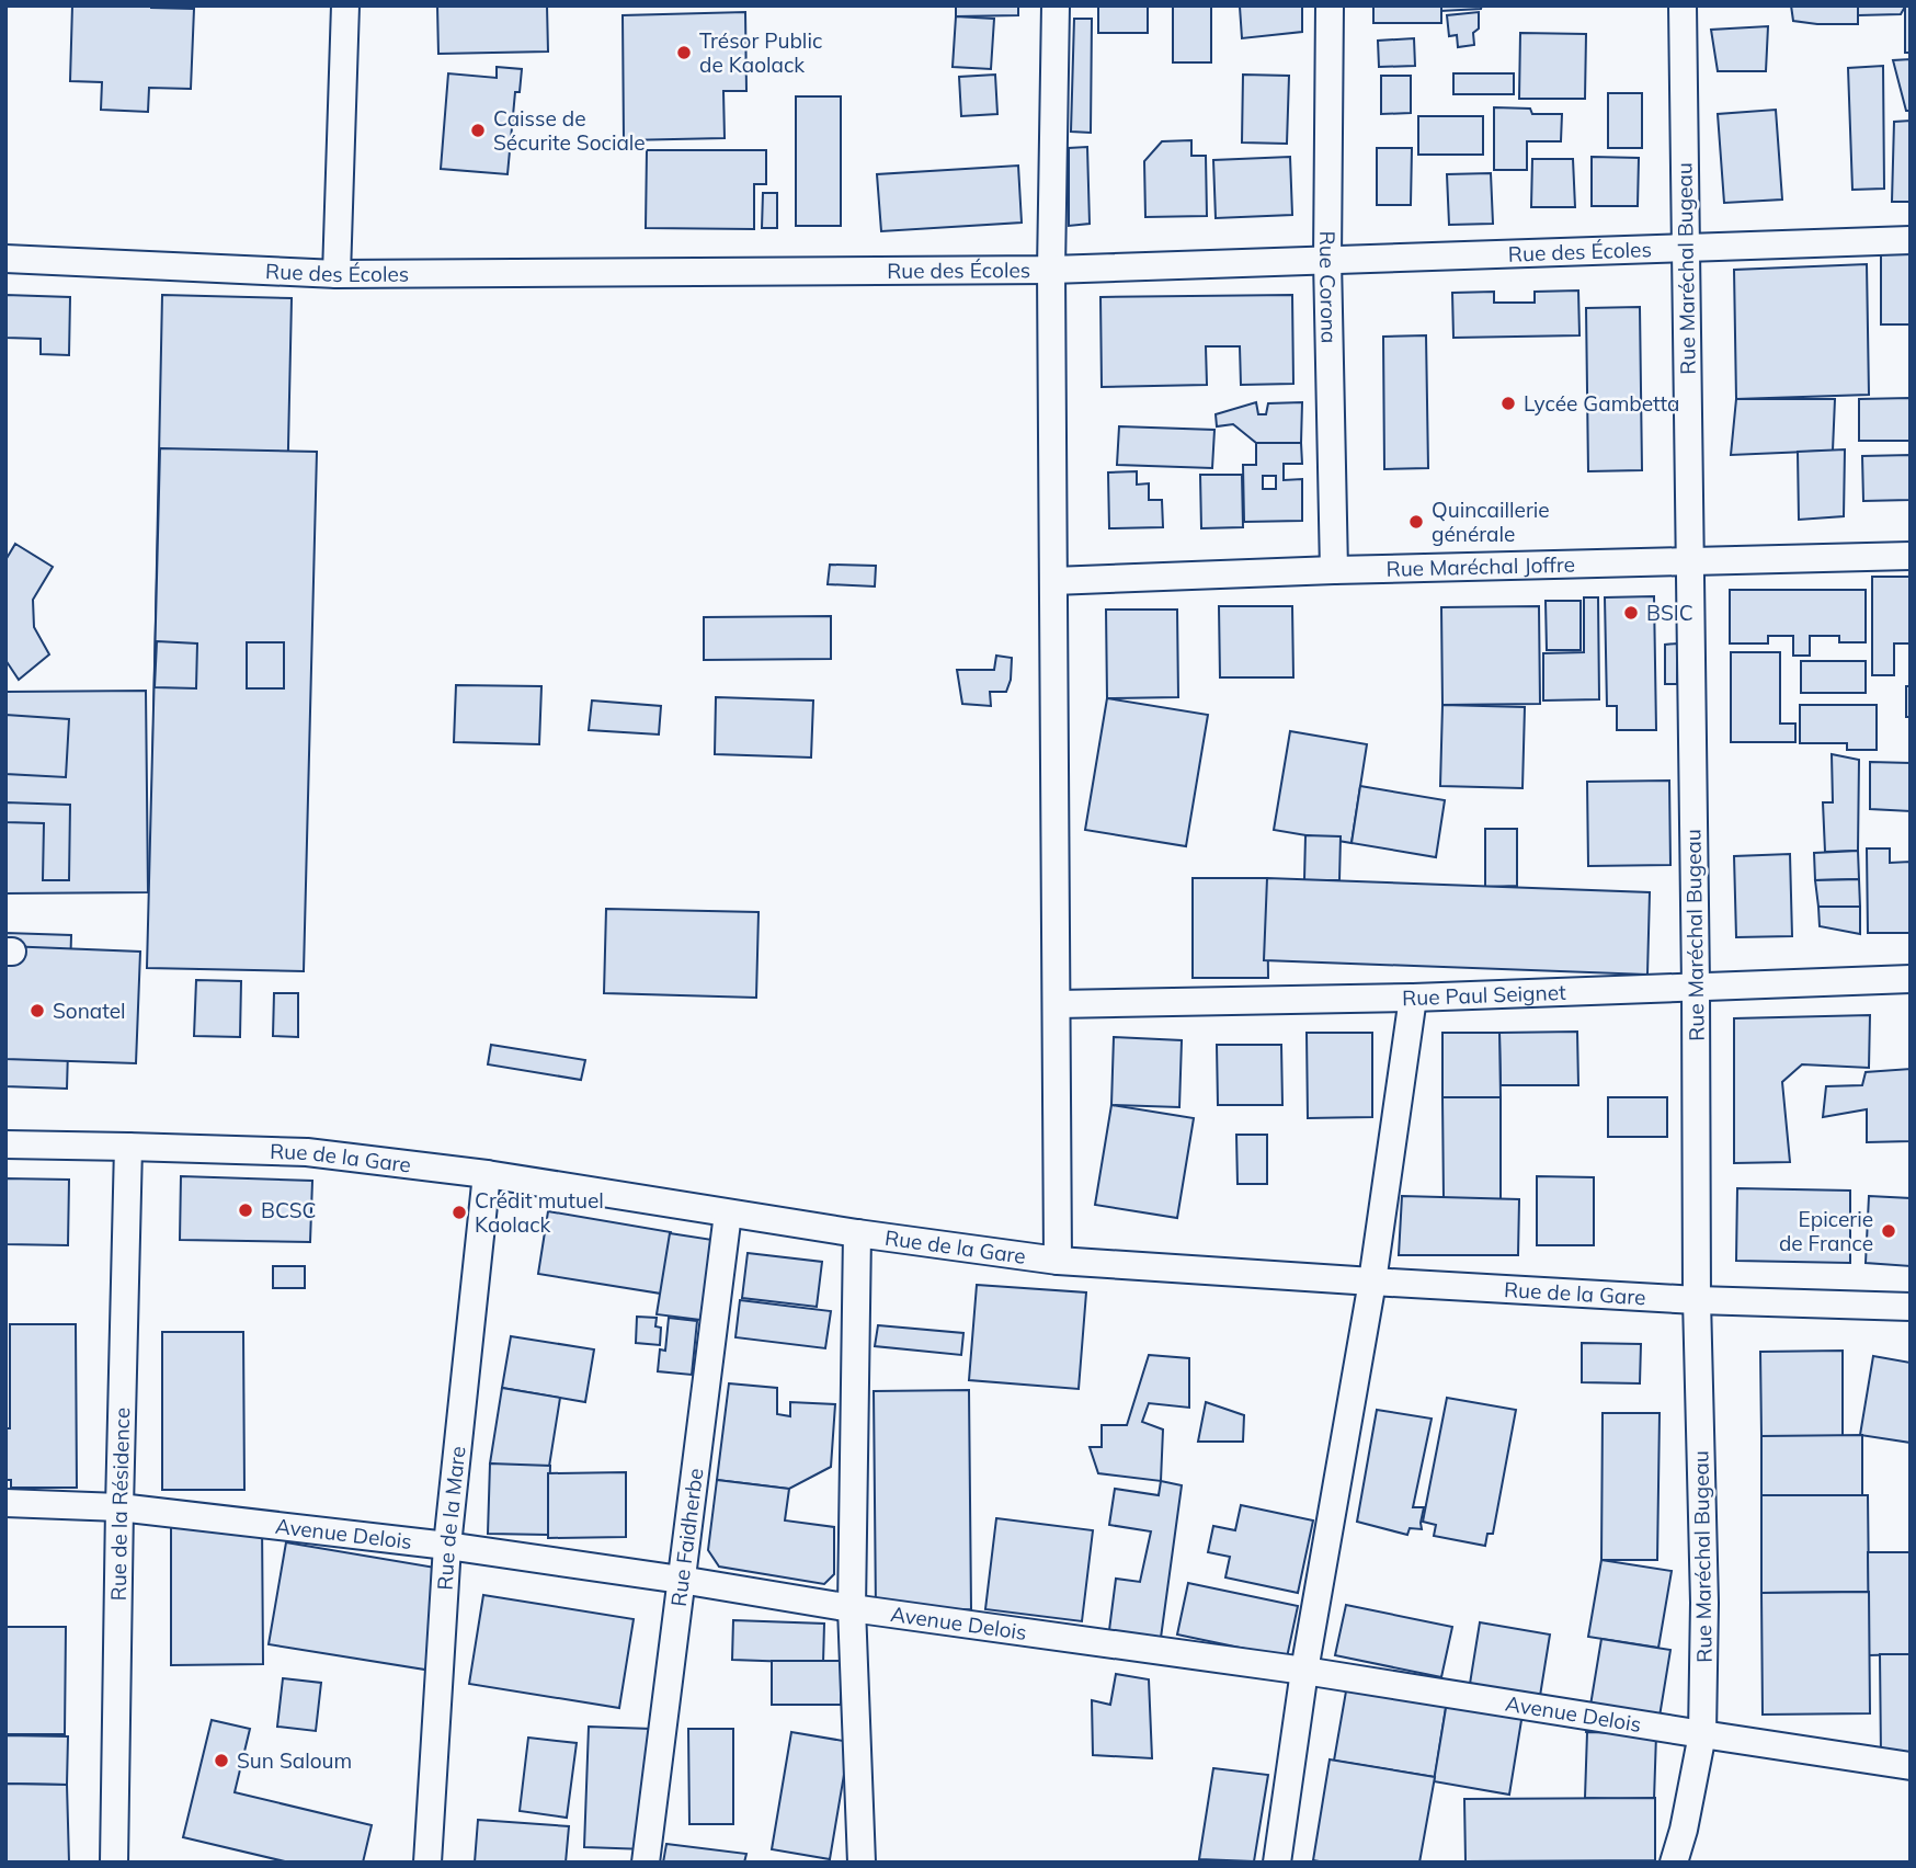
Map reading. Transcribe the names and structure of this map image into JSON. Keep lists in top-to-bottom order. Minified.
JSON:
{"streets":{"street":["Rue des Écoles","Rue Maréchal Bugeau","Rue Corona","Rue Maréchal Joffre","Rue Paul Seignet","Rue de la Gare","Rue de la Résidence","Rue de la Mare","Avenue Delois","Rue Faidherbe"]},"crossings":[["Rue des Écoles","Rue Maréchal Bugeau"],["Rue des Écoles","Rue Corona"],["Rue Maréchal Bugeau","Rue Maréchal Joffre"],["Rue Maréchal Bugeau","Rue Paul Seignet"],["Rue Maréchal Bugeau","Rue de la Gare"],["Rue Maréchal Bugeau","Avenue Delois"],["Rue Corona","Rue Maréchal Joffre"],["Rue de la Gare","Rue de la Résidence"],["Rue de la Gare","Rue de la Mare"],["Rue de la Gare","Rue Faidherbe"],["Rue de la Résidence","Avenue Delois"],["Rue de la Mare","Avenue Delois"],["Avenue Delois","Rue Faidherbe"]],"places":["Trésor Public de Kaolack","Caisse de Sécurite Sociale","Lycée Gambetta","Quincaillerie générale","BSIC","Sonatel","BCSC","Crédit mutuel Kaolack","Epicerie de France","Sun Saloum"]}
